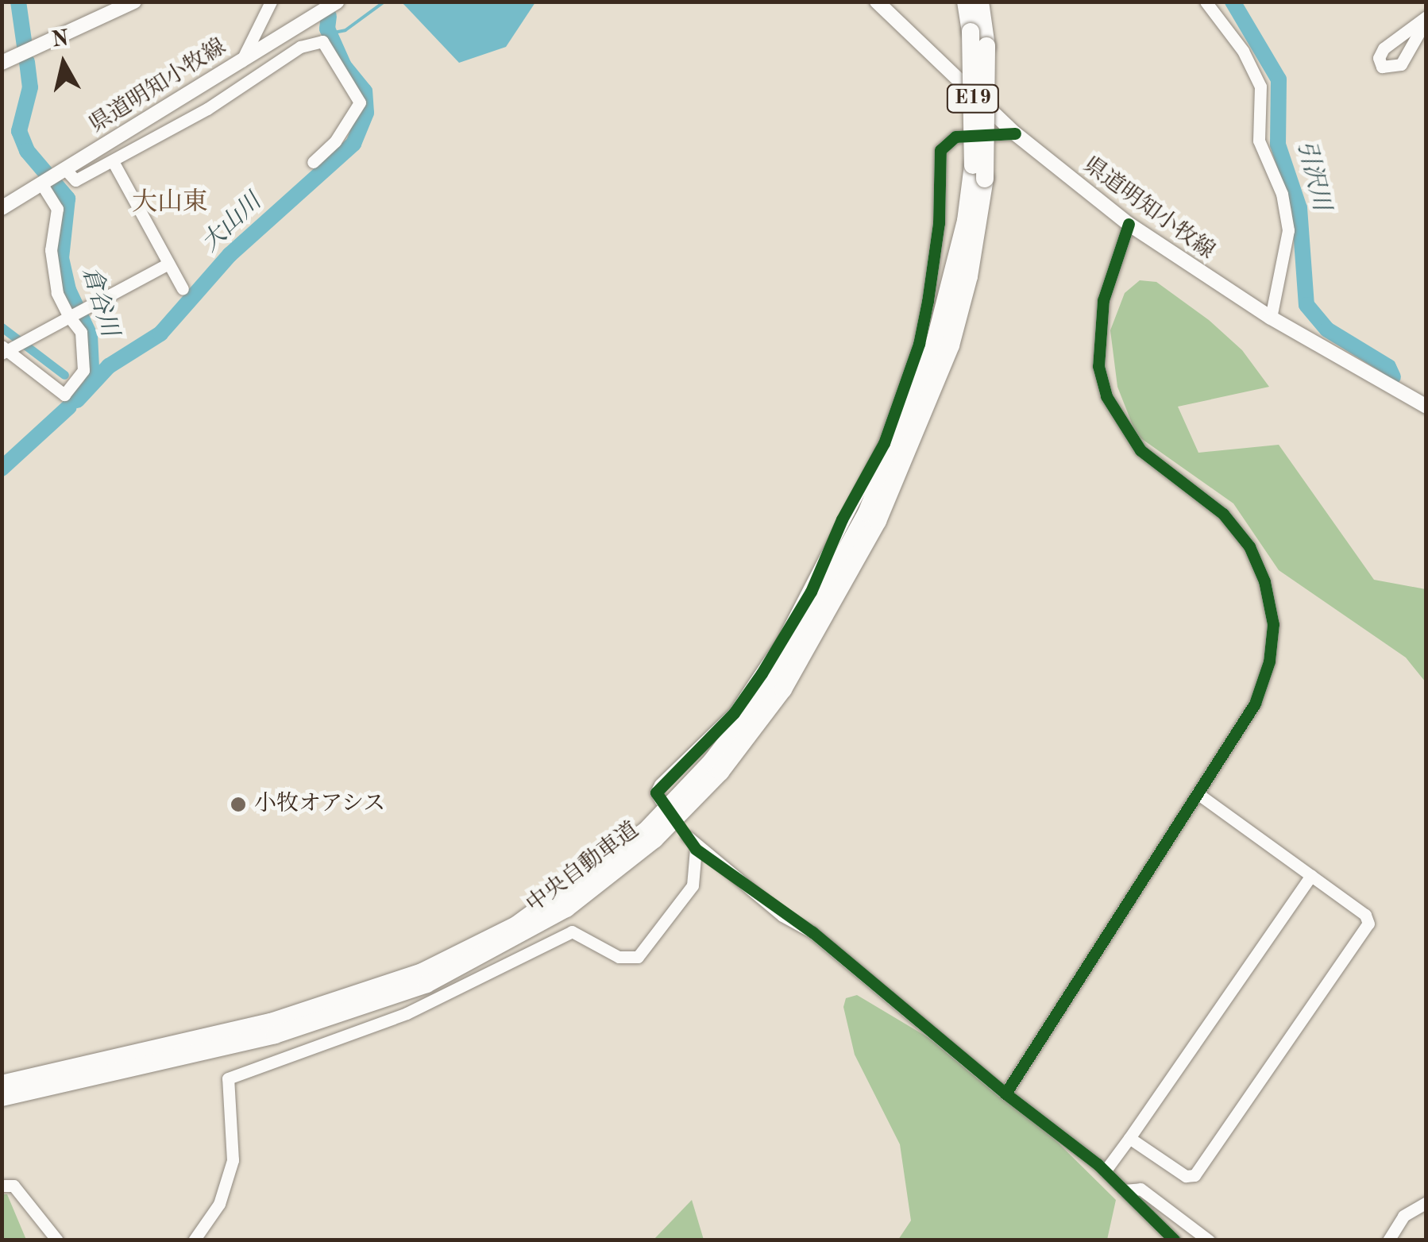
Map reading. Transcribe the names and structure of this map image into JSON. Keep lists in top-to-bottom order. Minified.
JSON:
{"streets":{"highway":["E19","中央自動車道"],"main road":["県道明知小牧線"]},"districts":["大山東"],"water":["引沢川","大山川","倉谷川"],"places":["小牧オアシス"],"north":"top"}
